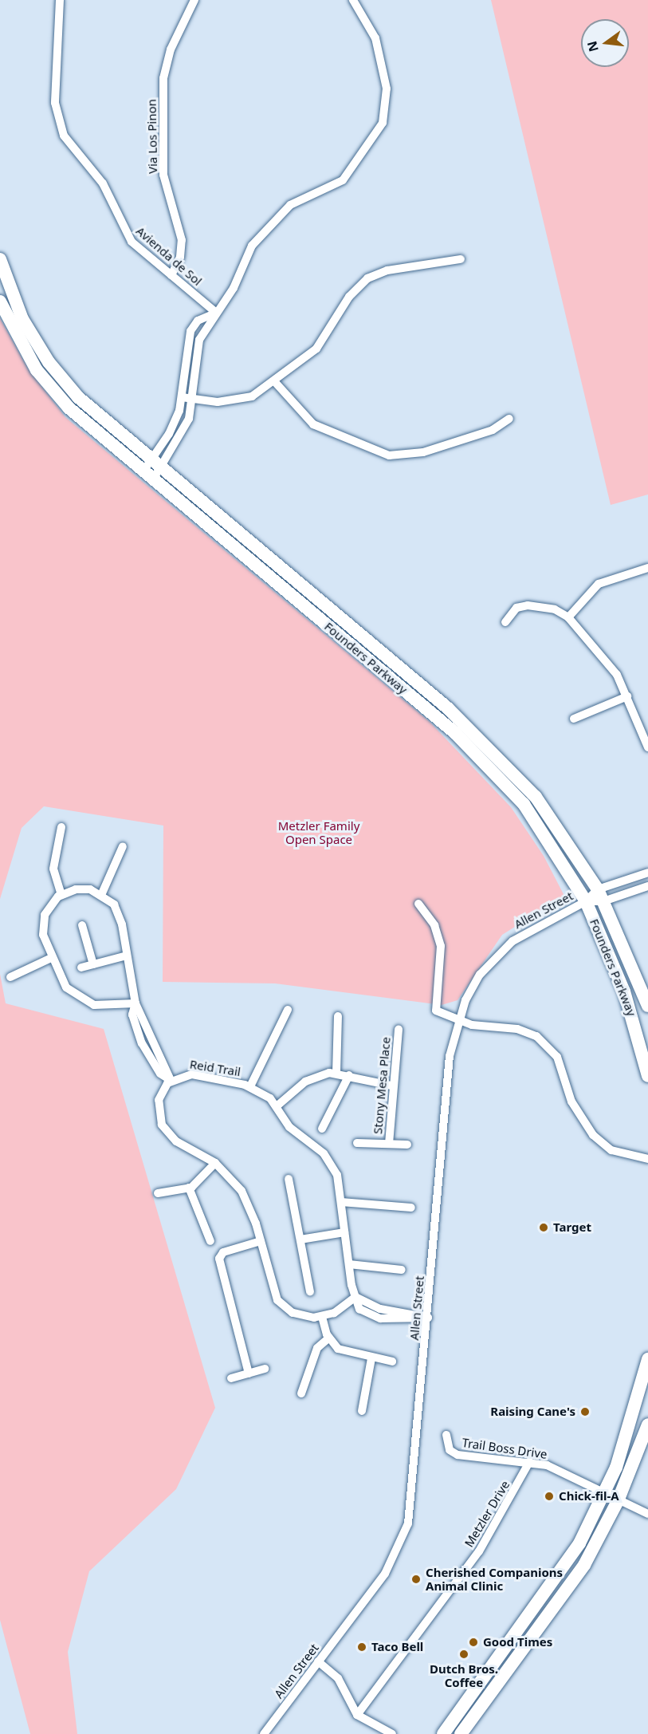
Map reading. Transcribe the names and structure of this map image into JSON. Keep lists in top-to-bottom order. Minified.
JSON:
{"streets":{"highway":["Founders Parkway"],"street":["Via Los Pinon","Avienda de Sol","Allen Street","Reid Trail","Stony Mesa Place","Trail Boss Drive","Metzler Drive"]},"crossings":[["Via Los Pinon","Avienda de Sol"],["Founders Parkway","Allen Street"],["Trail Boss Drive","Metzler Drive"]],"parks":["Metzler Family Open Space"],"places":["Target","Raising Cane's","Chick-fil-A","Cherished Companions Animal Clinic","Good Times","Taco Bell","Dutch Bros. Coffee"],"north":"left"}
